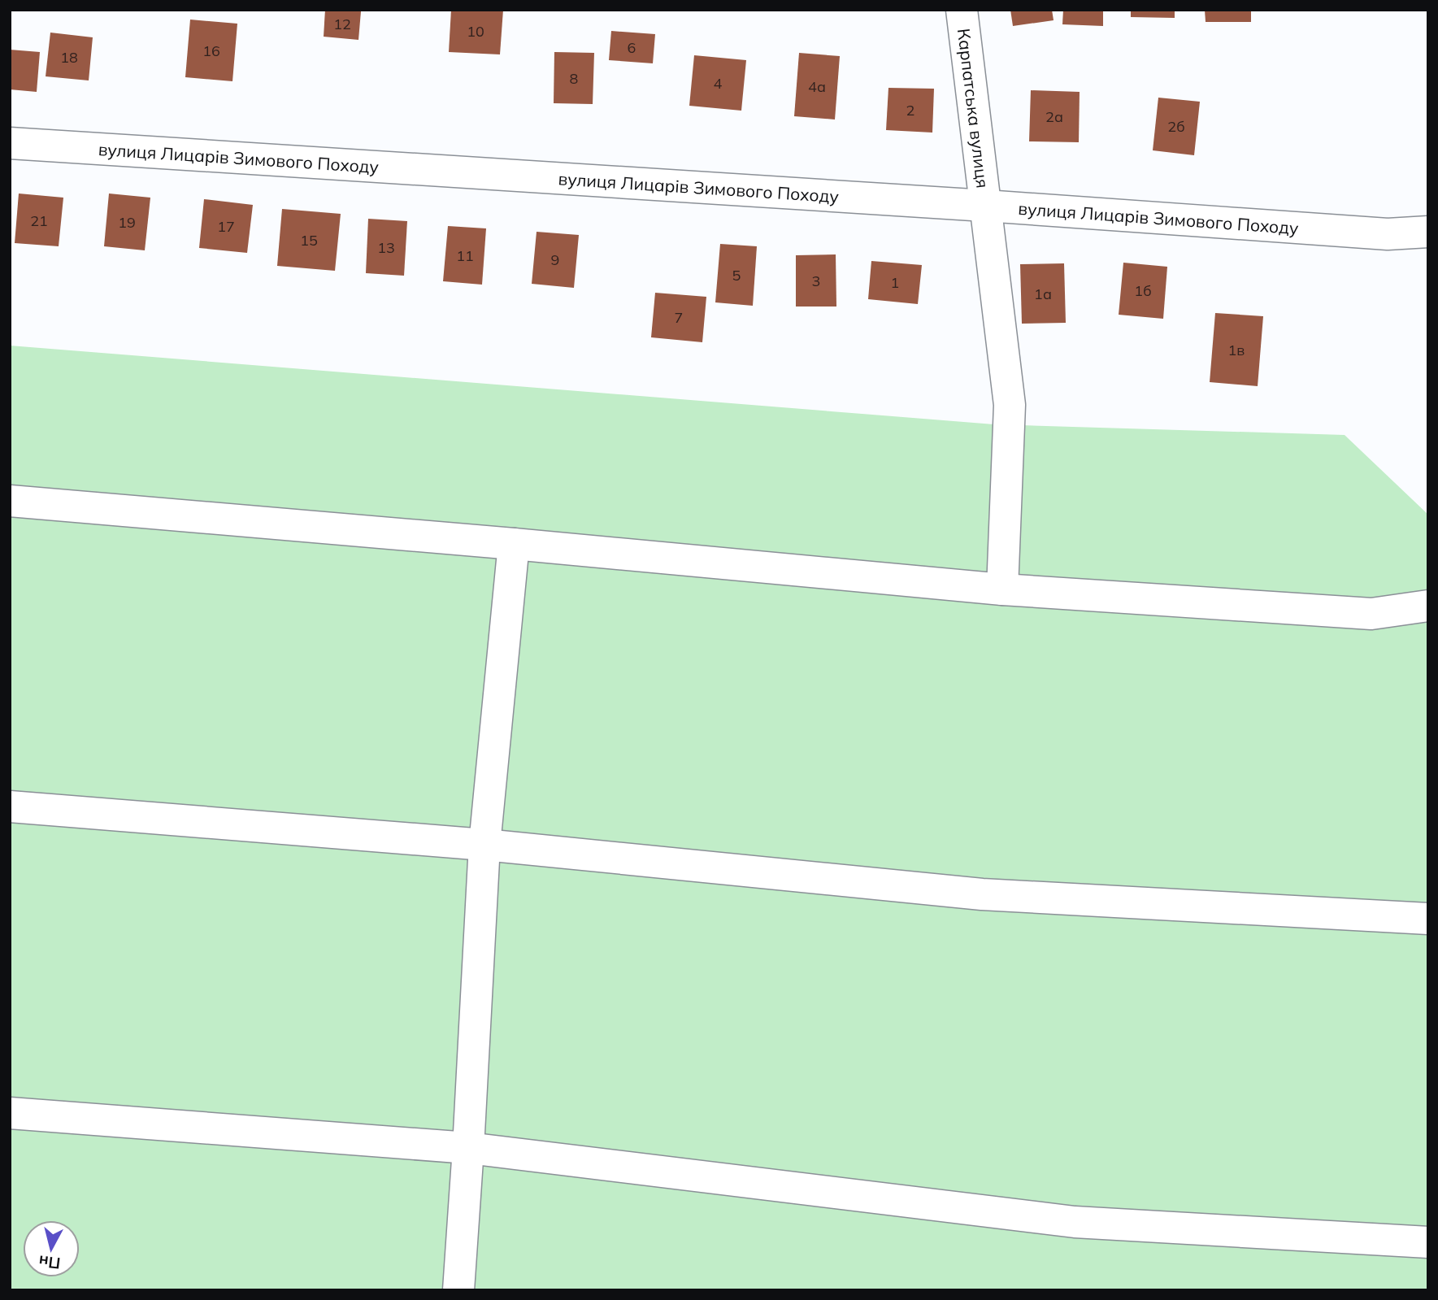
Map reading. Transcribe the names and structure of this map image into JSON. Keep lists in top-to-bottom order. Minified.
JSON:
{"streets":{"street":["Карпатська вулиця","вулиця Лицарів Зимового Походу"]},"crossings":[["Карпатська вулиця","вулиця Лицарів Зимового Походу"]],"house_numbers":["12","10","6","16","18","8","4","4а","2","2а","2б","21","19","17","15","13","11","9","5","3","1","1б","1а","7","1в"],"north":"bottom"}
